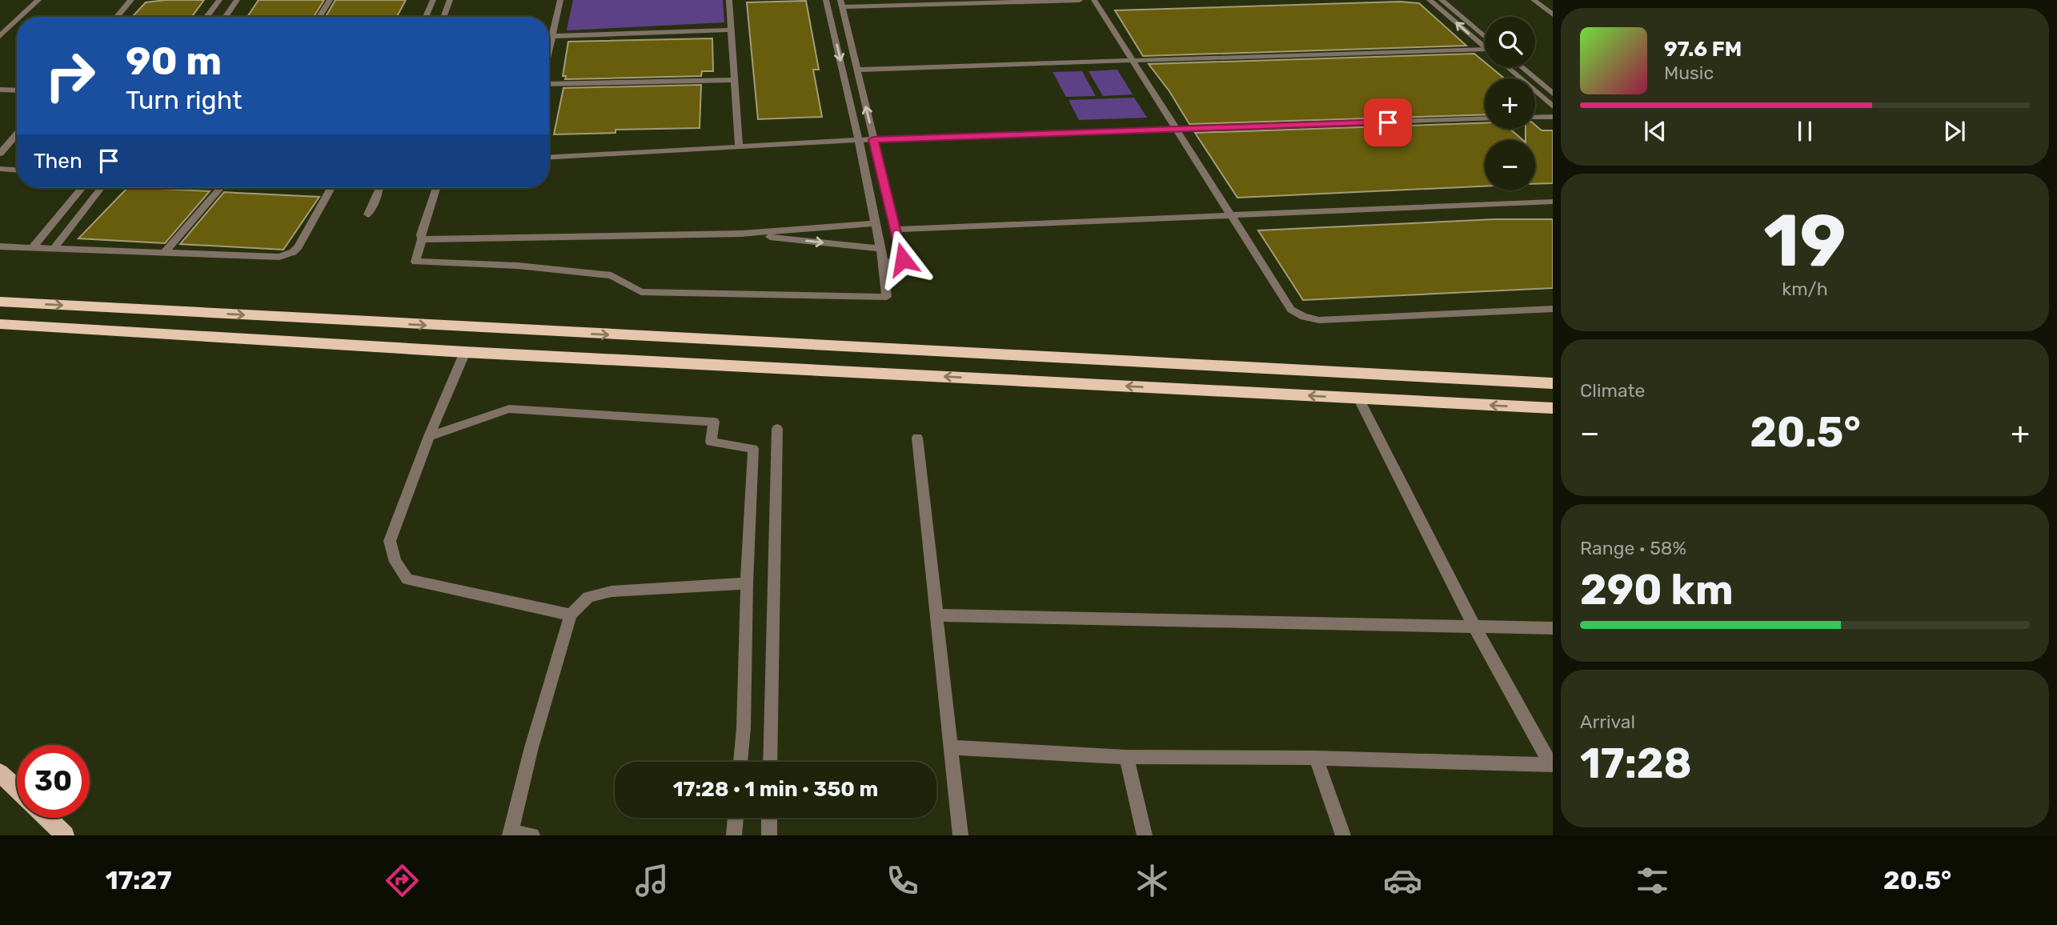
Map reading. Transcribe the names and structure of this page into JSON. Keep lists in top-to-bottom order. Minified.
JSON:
{"page":{"map_buttons":["+","−"],"turn":["90 m","Turn right"],"song":["97.6 FM","Music"],"then":"Then","tile":[["19","km/h"],"Climate",["Range · 58%","290 km"],["Arrival","17:28"]],"heat":["−","20.5°","+"],"limit":"30","trip":"17:28 · 1 min · 350 m","tabs":["17:27","20.5°"]}}
